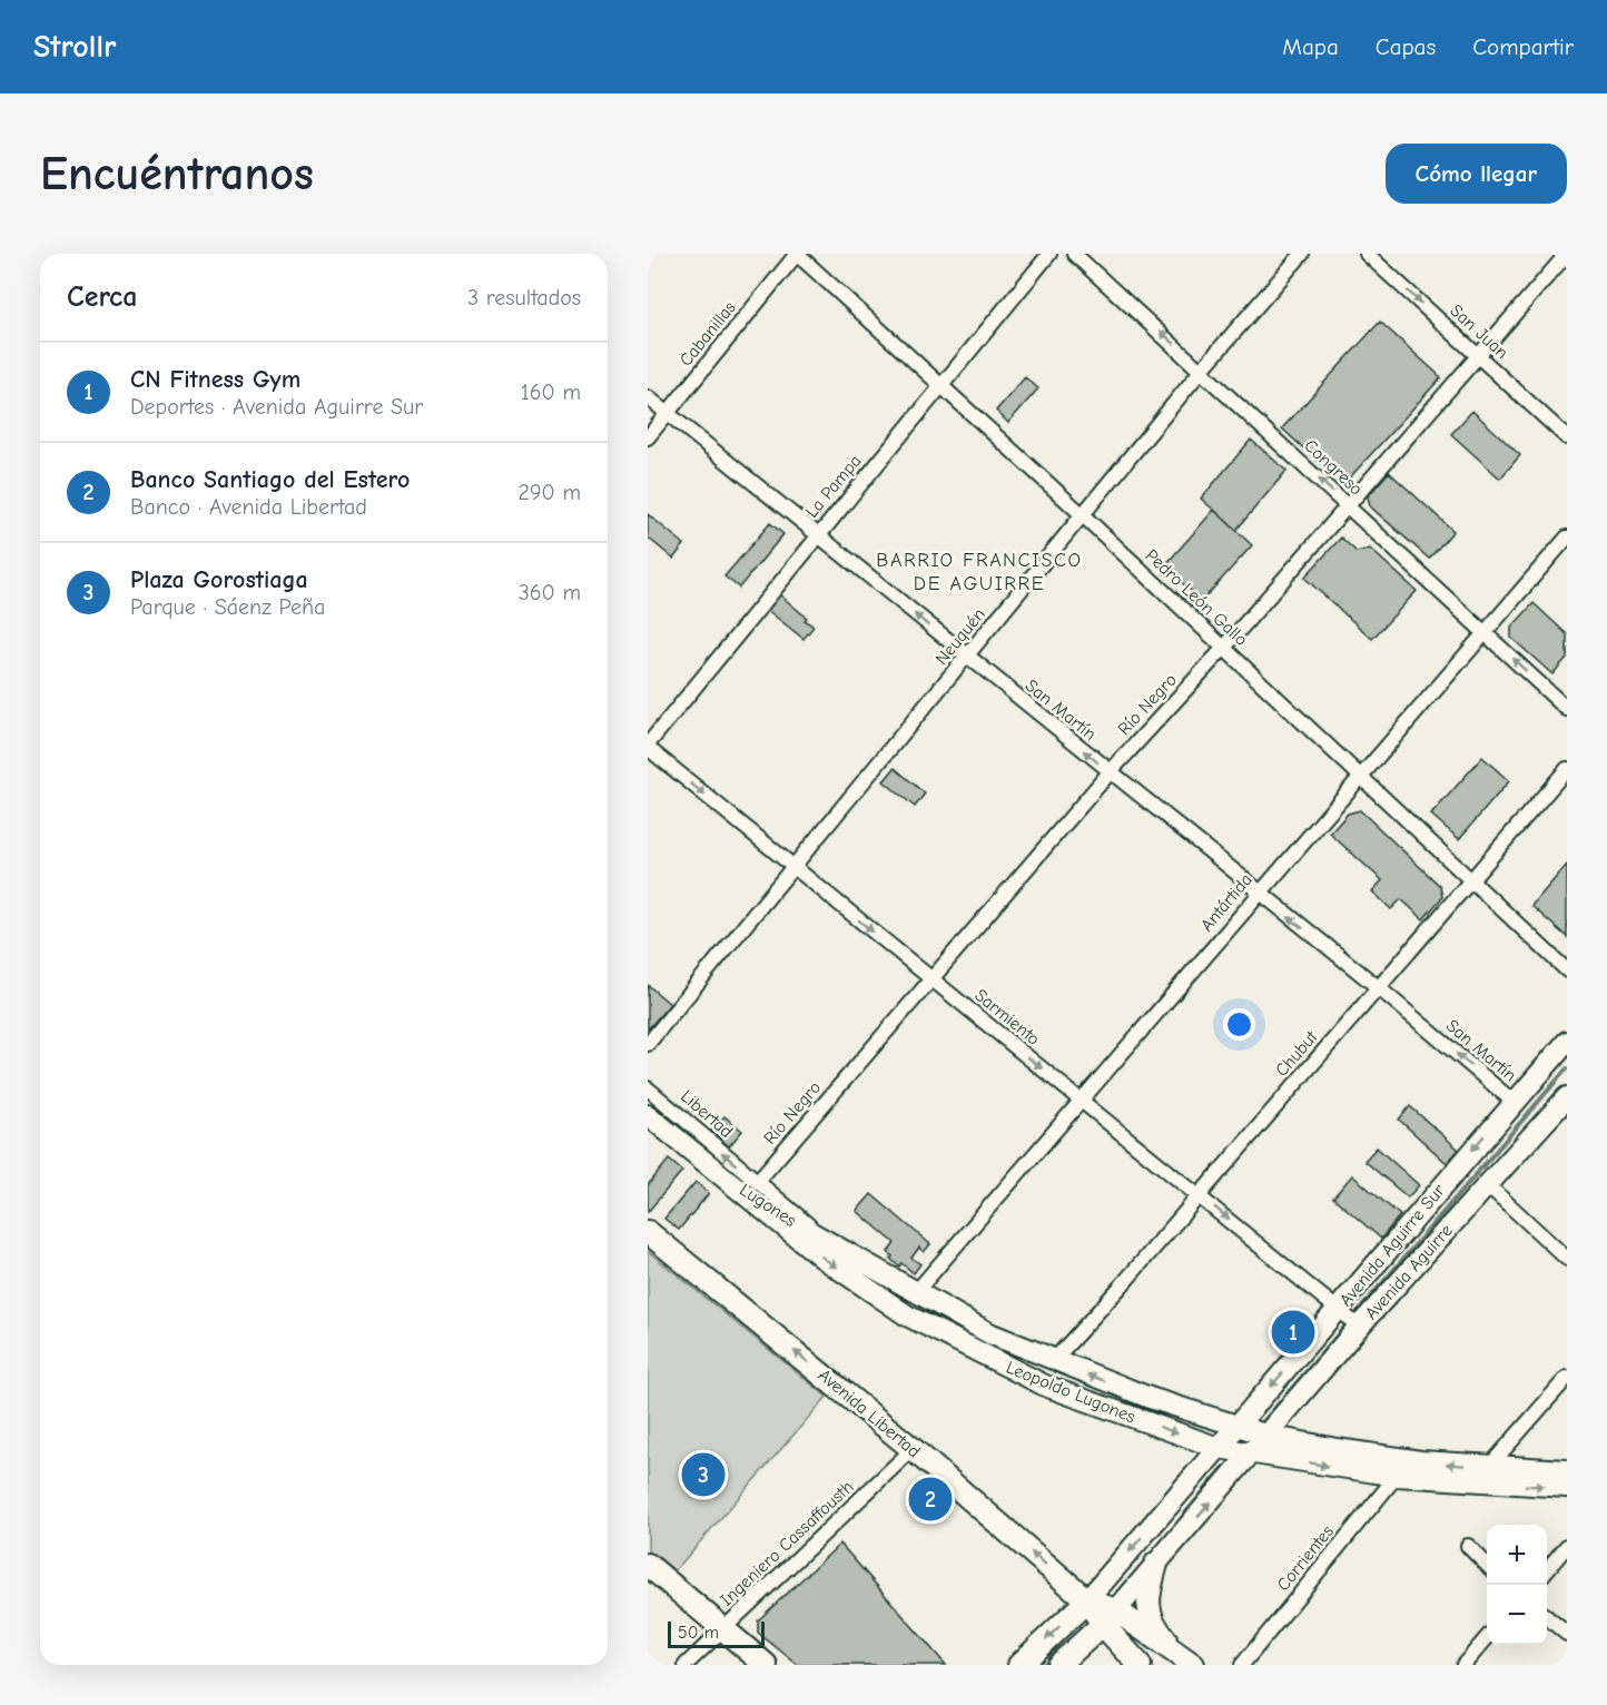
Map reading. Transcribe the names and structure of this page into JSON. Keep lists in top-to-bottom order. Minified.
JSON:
{"streets":{"main road":["Lugones","Avenida Aguirre Sur","Avenida Aguirre","Leopoldo Lugones","Avenida Libertad"],"street":["San Juan","Cabanillas","Congreso","La Pampa","Pedro León Gallo","Neuquén","Río Negro","San Martín","Antártida","Sarmiento","Chubut","Libertad","Ingeniero Cassaffousth","Corrientes"]},"crossings":[["San Juan","Río Negro"],["Cabanillas","Pedro León Gallo"],["Cabanillas","San Martín"],["Congreso","Neuquén"],["Congreso","Río Negro"],["Congreso","Antártida"],["La Pampa","Pedro León Gallo"],["La Pampa","San Martín"],["La Pampa","Sarmiento"],["Pedro León Gallo","Neuquén"],["Pedro León Gallo","Río Negro"],["Pedro León Gallo","Antártida"],["Pedro León Gallo","Chubut"],["Neuquén","San Martín"],["Neuquén","Sarmiento"],["Río Negro","San Martín"],["Río Negro","Sarmiento"],["Río Negro","Libertad"],["San Martín","Antártida"],["San Martín","Chubut"],["San Martín","Avenida Aguirre Sur"],["Antártida","Sarmiento"],["Antártida","Leopoldo Lugones"],["Sarmiento","Chubut"],["Sarmiento","Avenida Aguirre Sur"],["Sarmiento","Avenida Aguirre"],["Chubut","Leopoldo Lugones"],["Libertad","Lugones"],["Libertad","Leopoldo Lugones"],["Lugones","Leopoldo Lugones"],["Avenida Aguirre Sur","Avenida Aguirre"],["Avenida Aguirre Sur","Leopoldo Lugones"],["Avenida Aguirre Sur","Avenida Libertad"],["Avenida Aguirre","Leopoldo Lugones"],["Leopoldo Lugones","Corrientes"],["Avenida Libertad","Ingeniero Cassaffousth"]],"one_way":["San Juan","Congreso","San Martín","Sarmiento","Libertad","Avenida Libertad"],"districts":["BARRIO FRANCISCO DE AGUIRRE"],"scale_bar":"50 m","page":{"header":"Strollr","nav":["Mapa","Capas","Compartir"],"buttons":"Cómo llegar","title":"Encuéntranos","heading":["Cerca","3 resultados"],"list":[{"mark":"1","name":"CN Fitness Gym","note":"Deportes · Avenida Aguirre Sur","value":"160 m"},{"mark":"2","name":"Banco Santiago del Estero","note":"Banco · Avenida Libertad","value":"290 m"},{"mark":"3","name":"Plaza Gorostiaga","note":"Parque · Sáenz Peña","value":"360 m"}],"pins":["1","3","2"],"map_buttons":["+","−"],"scale":"50 m"}}
